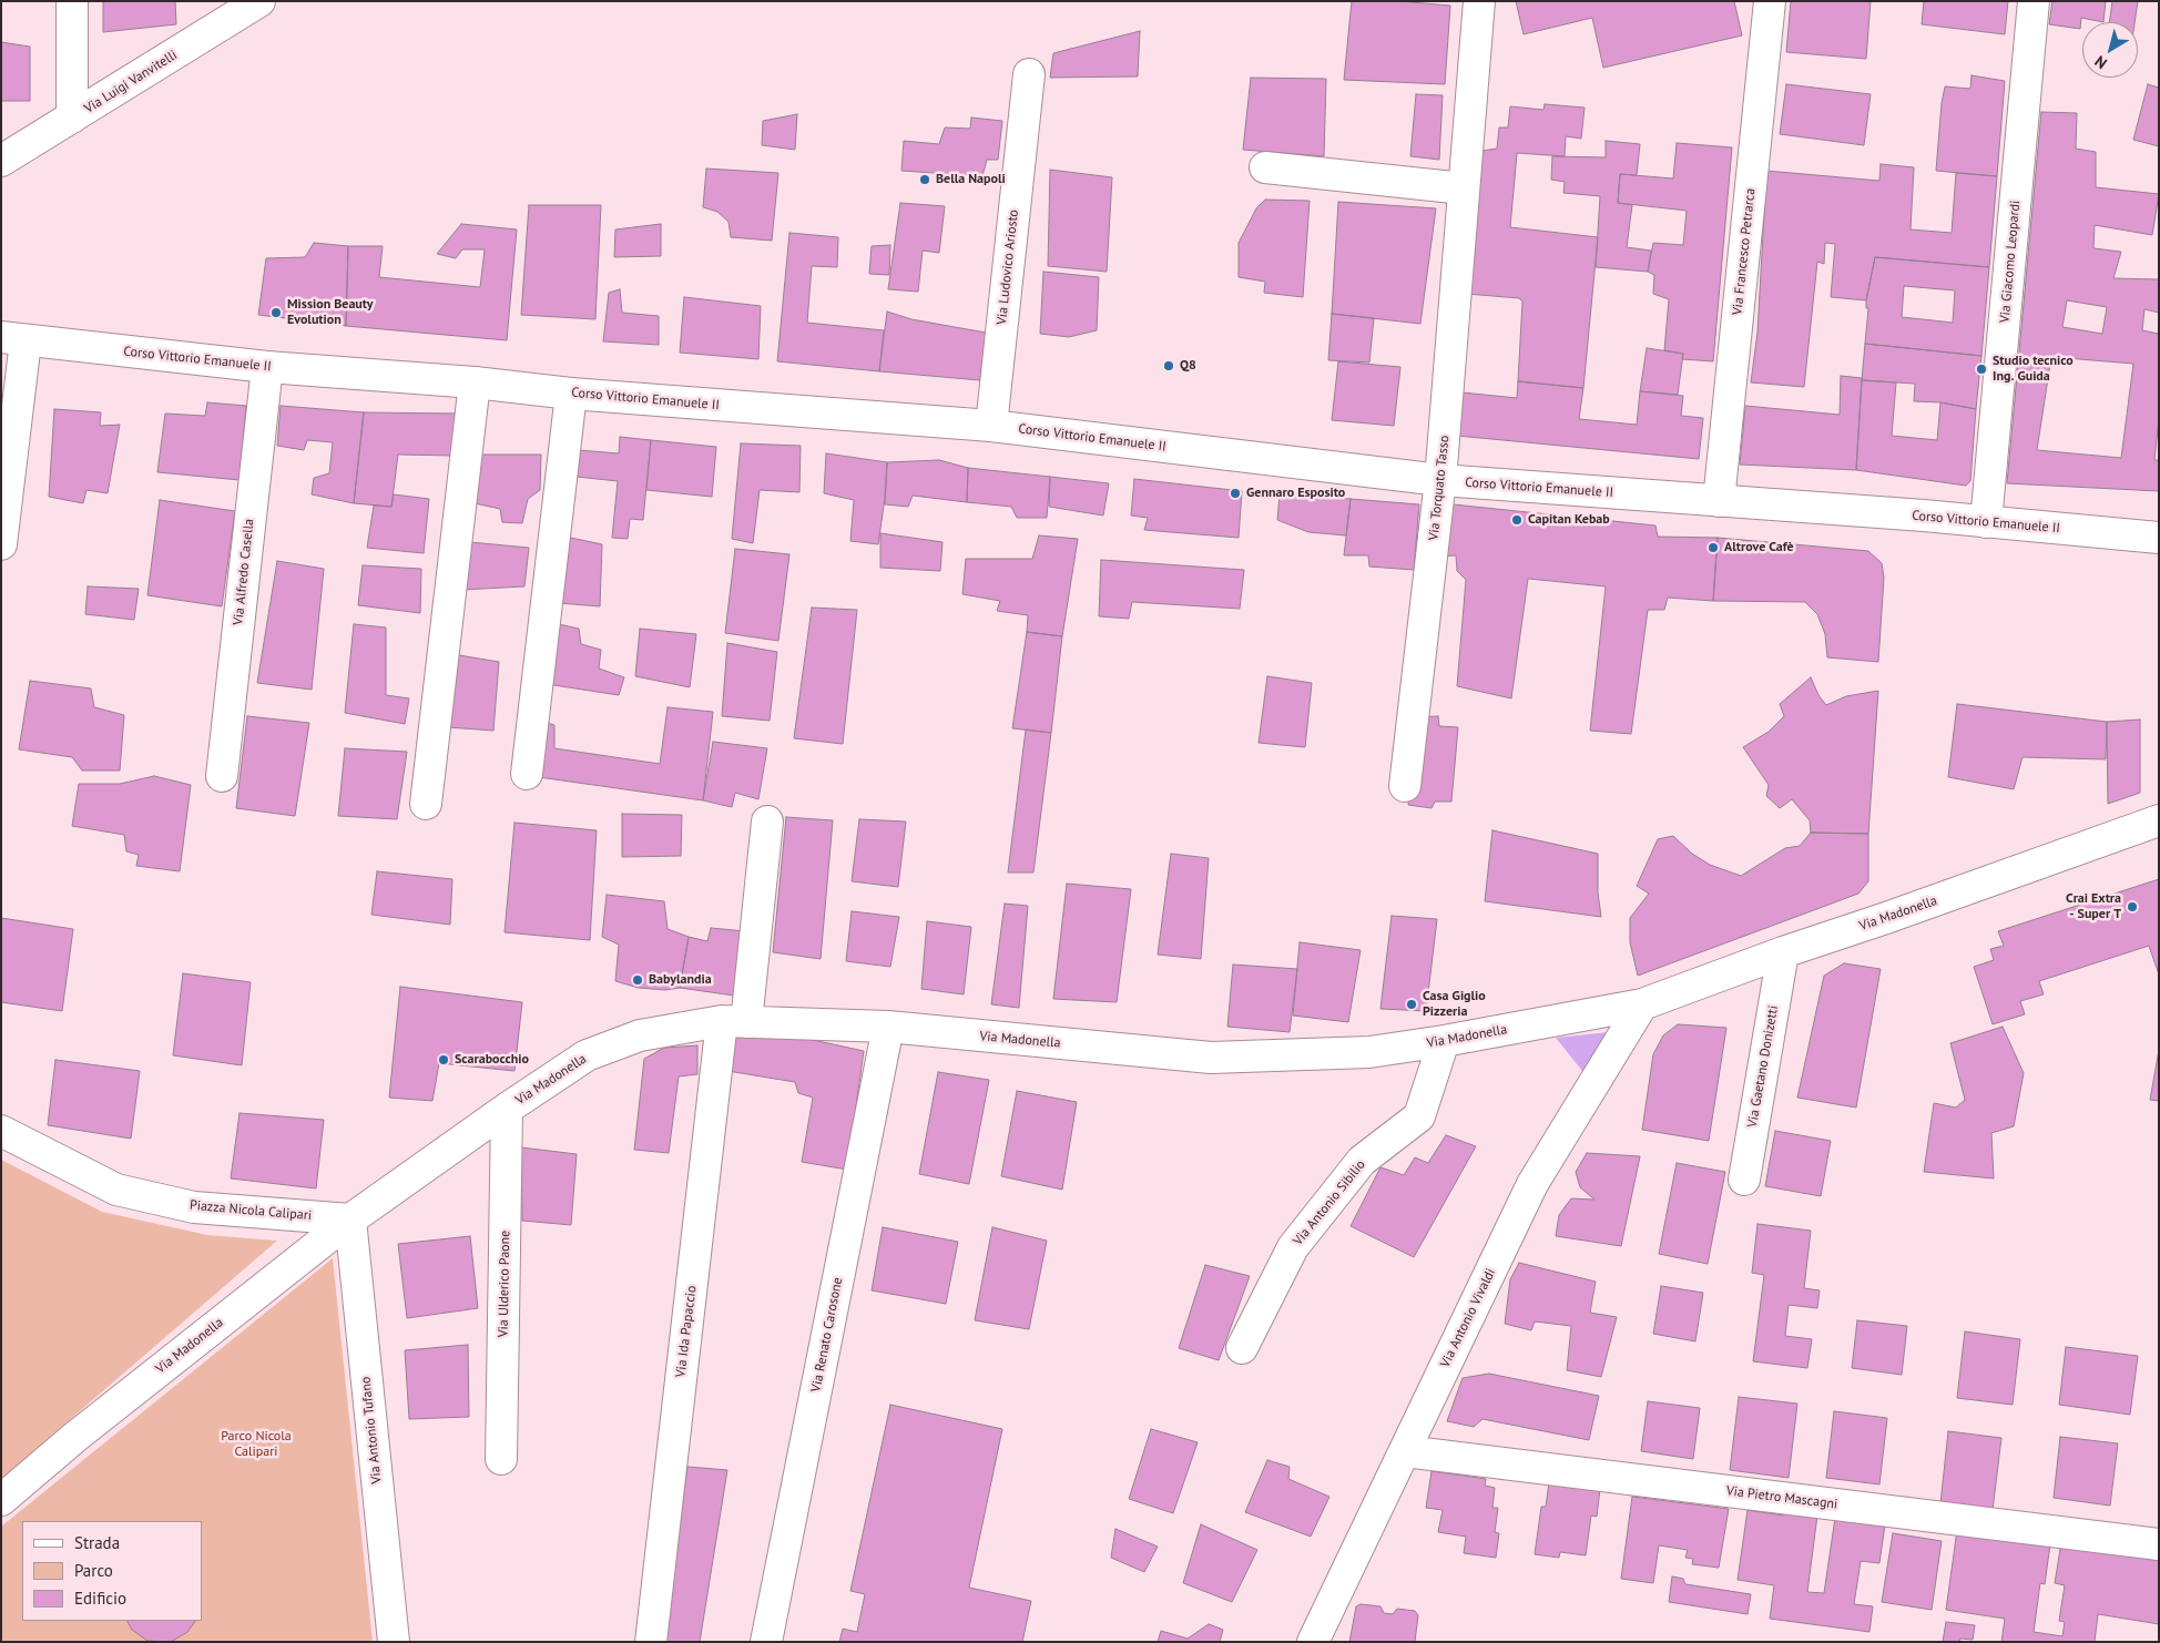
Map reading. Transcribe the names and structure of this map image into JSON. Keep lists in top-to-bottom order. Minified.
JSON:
{"streets":{"street":["Via Luigi Vanvitelli","Via Francesco Petrarca","Via Giacomo Leopardi","Via Ludovico Ariosto","Corso Vittorio Emanuele II","Via Torquato Tasso","Via Alfredo Casella","Via Madonella","Via Gaetano Donizetti","Via Antonio Sibilio","Piazza Nicola Calipari","Via Ulderico Paone","Via Antonio Vivaldi","Via Ida Papaccio","Via Renato Carosone","Via Antonio Tufano","Via Pietro Mascagni"]},"crossings":[["Via Francesco Petrarca","Corso Vittorio Emanuele II"],["Via Giacomo Leopardi","Corso Vittorio Emanuele II"],["Via Ludovico Ariosto","Corso Vittorio Emanuele II"],["Corso Vittorio Emanuele II","Via Torquato Tasso"],["Corso Vittorio Emanuele II","Via Alfredo Casella"],["Via Madonella","Via Gaetano Donizetti"],["Via Madonella","Via Antonio Sibilio"],["Via Madonella","Piazza Nicola Calipari"],["Via Madonella","Via Ulderico Paone"],["Via Madonella","Via Antonio Vivaldi"],["Via Madonella","Via Ida Papaccio"],["Via Madonella","Via Renato Carosone"],["Via Madonella","Via Antonio Tufano"],["Piazza Nicola Calipari","Via Antonio Tufano"],["Via Antonio Vivaldi","Via Pietro Mascagni"]],"parks":["Parco Nicola Calipari"],"places":["Bella Napoli","Mission Beauty Evolution","Q8","Studio tecnico Ing. Guida","Gennaro Esposito","Capitan Kebab","Altrove Cafè","Crai Extra - Super T","Babylandia","Casa Giglio Pizzeria","Scarabocchio"],"legend":["Strada","Parco","Edificio"],"north":"bottom left"}
